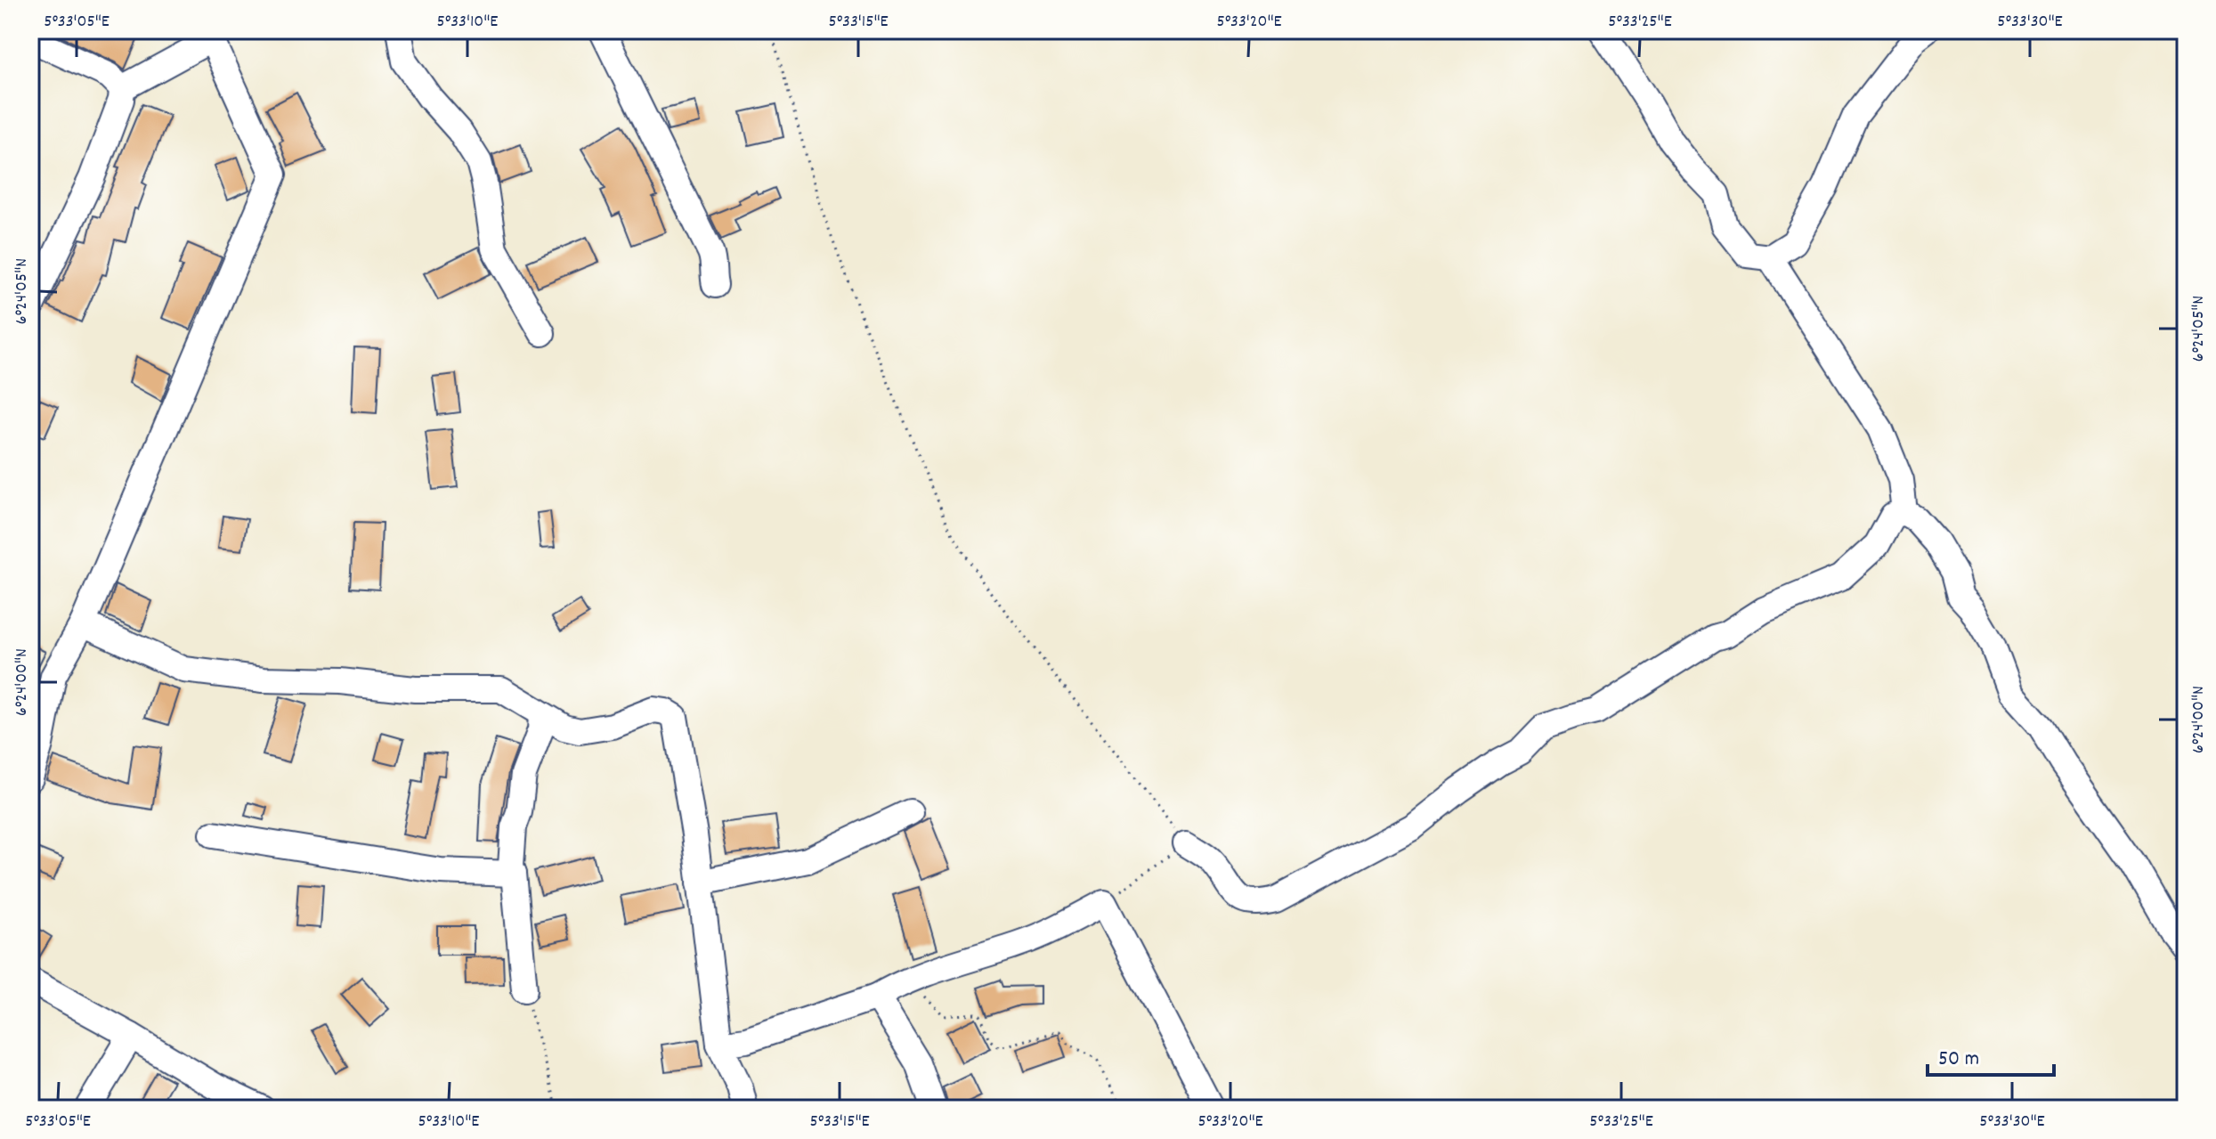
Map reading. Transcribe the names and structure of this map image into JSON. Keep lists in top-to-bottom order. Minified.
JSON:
{"scale_bar":"50 m","coordinates":["5°33'05\"E","5°33'10\"E","5°33'15\"E","5°33'20\"E","5°33'25\"E","5°33'30\"E","6°24'05\"N","6°24'00\"N"]}
